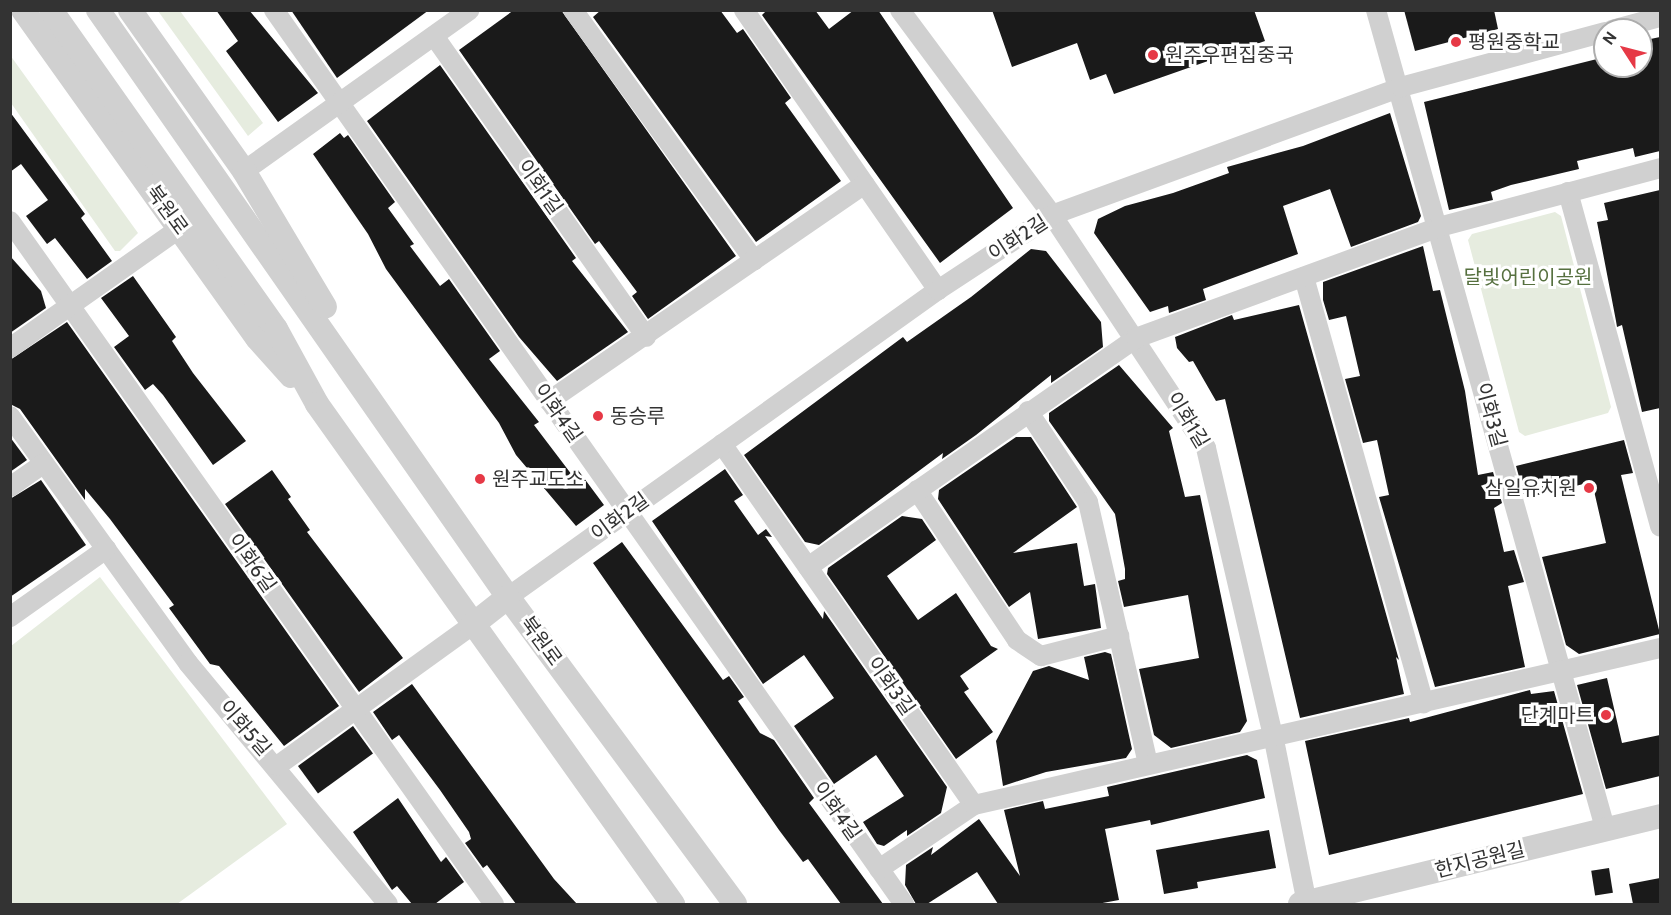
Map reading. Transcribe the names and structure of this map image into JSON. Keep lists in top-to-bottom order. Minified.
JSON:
{"streets":{"street":["이화1길","북원로","이화2길","이화4길","이화3길","이화6길","이화5길","한지공원길"]},"crossings":[["이화1길","이화2길"],["이화1길","한지공원길"],["북원로","이화2길"],["이화2길","이화4길"],["이화2길","이화3길"],["이화3길","한지공원길"]],"parks":["달빛어린이공원"],"places":["평원중학교","원주우편집중국","동승루","원주교도소","삼일유치원","단계마트"],"north":"top left"}
